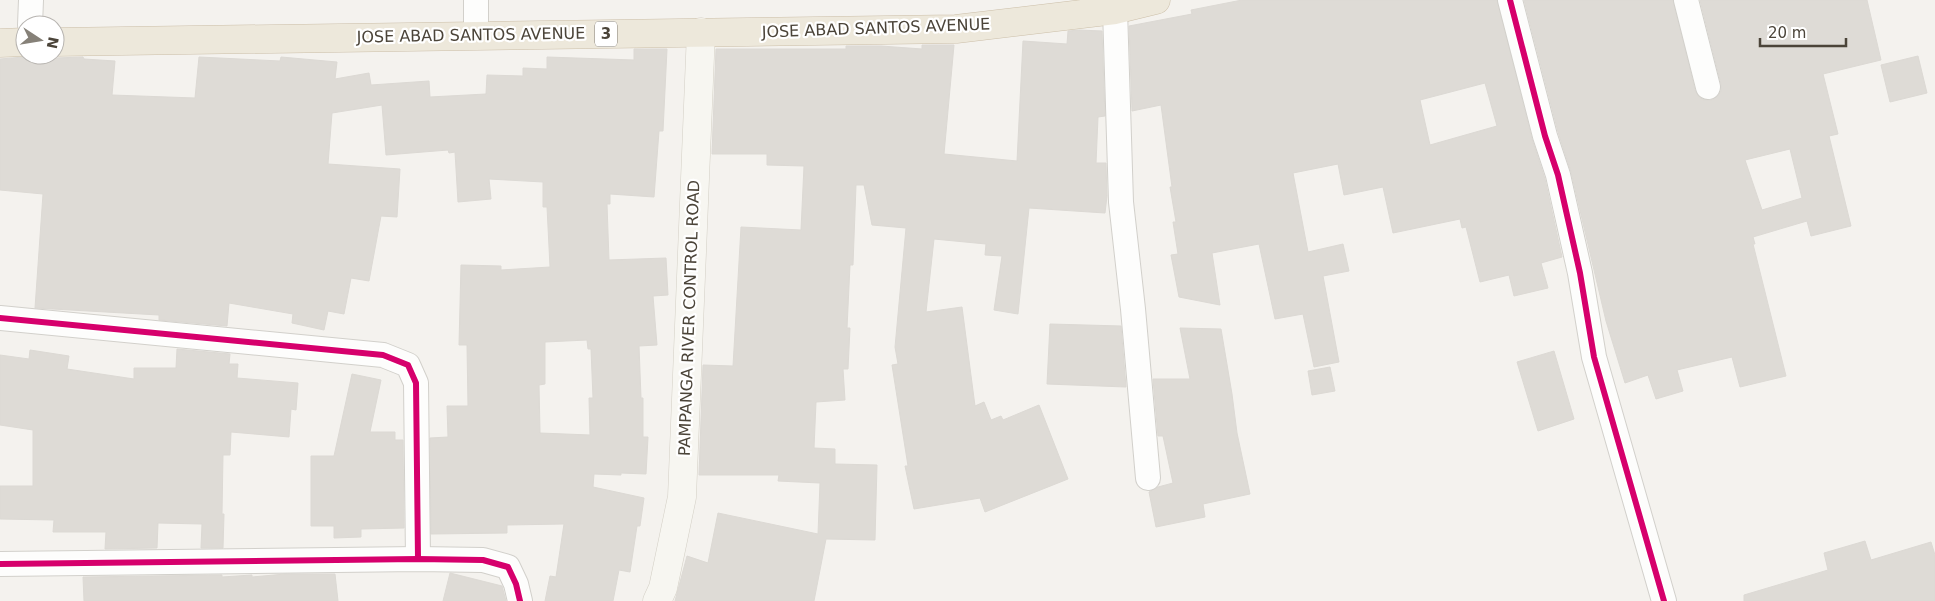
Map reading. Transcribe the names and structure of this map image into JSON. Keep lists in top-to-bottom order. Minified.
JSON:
{"streets":{"highway":["JOSE ABAD SANTOS AVENUE","3"],"main road":["PAMPANGA RIVER CONTROL ROAD"]},"crossings":[["JOSE ABAD SANTOS AVENUE","PAMPANGA RIVER CONTROL ROAD"]],"scale_bar":"20 m","north":"right"}
